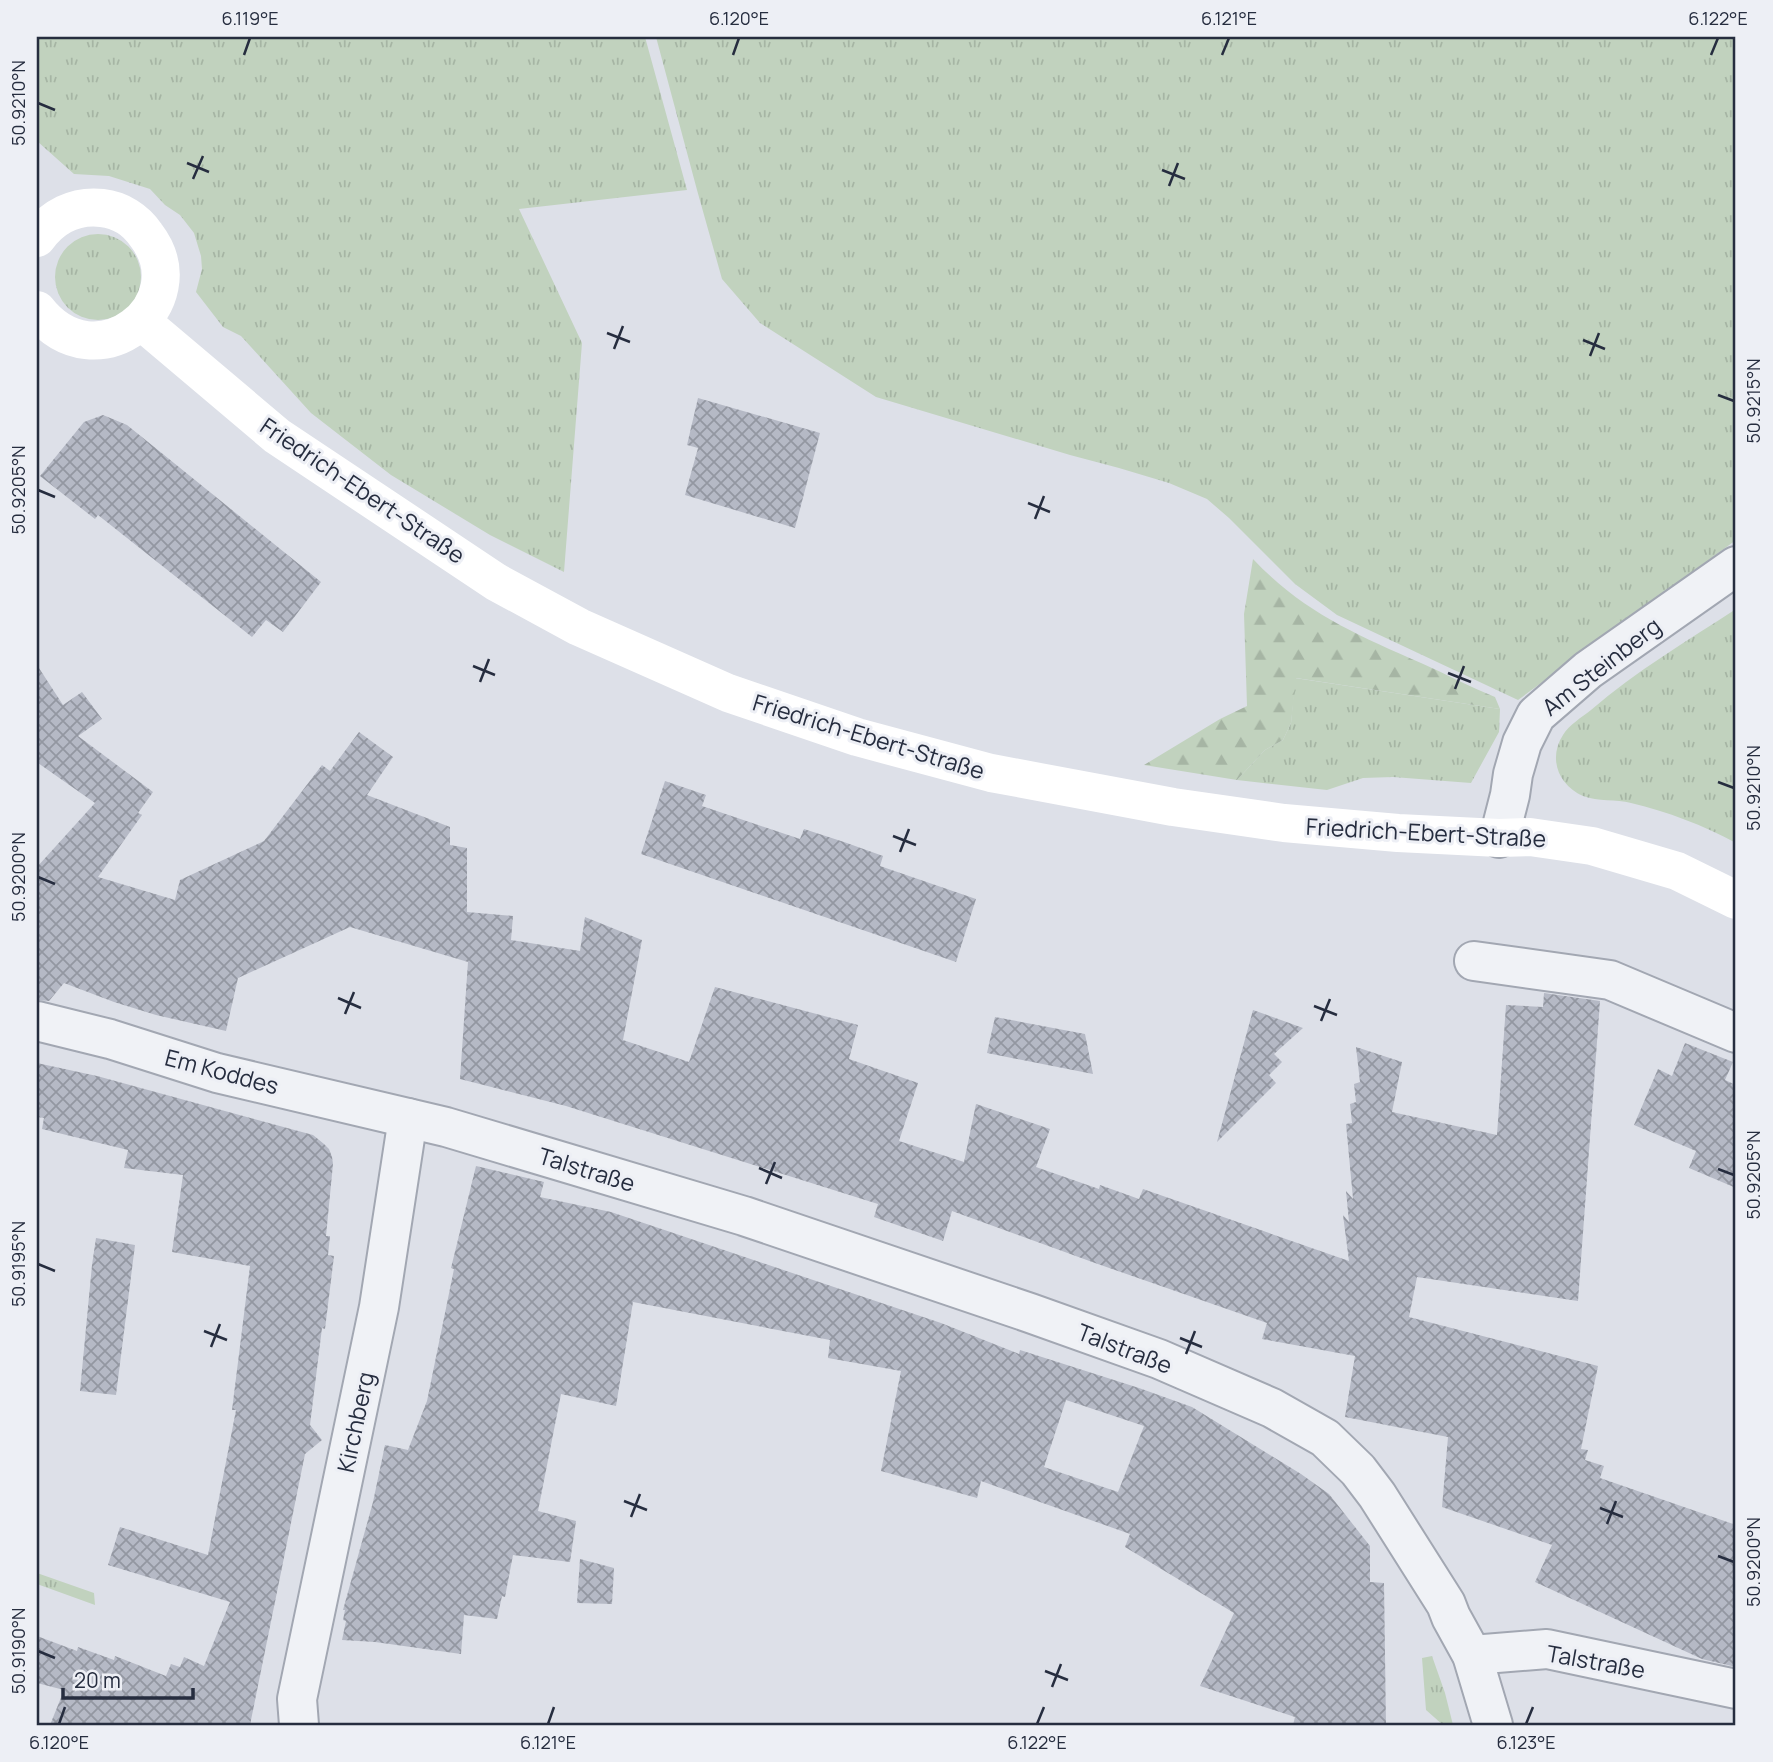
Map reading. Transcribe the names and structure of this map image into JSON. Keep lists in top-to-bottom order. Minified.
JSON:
{"streets":{"main road":["Friedrich-Ebert-Straße"],"street":["Am Steinberg","Em Koddes","Talstraße","Kirchberg"]},"crossings":[["Friedrich-Ebert-Straße","Am Steinberg"],["Em Koddes","Talstraße"],["Em Koddes","Kirchberg"],["Talstraße","Kirchberg"]],"scale_bar":"20 m","coordinates":["6.119°E","6.120°E","6.121°E","6.122°E","50.9210°N","50.9215°N","50.9205°N","50.9200°N","50.9195°N","50.9190°N","6.123°E"]}
